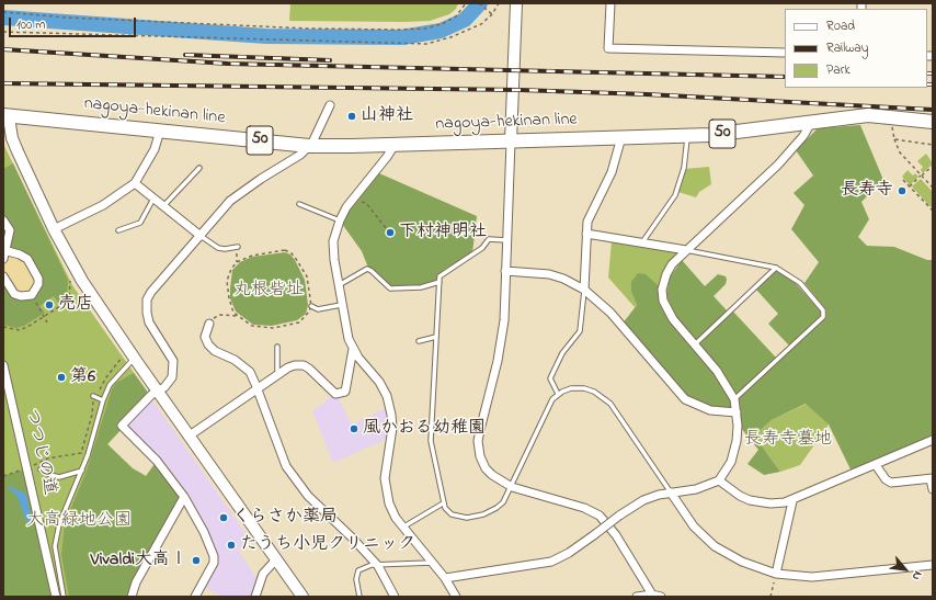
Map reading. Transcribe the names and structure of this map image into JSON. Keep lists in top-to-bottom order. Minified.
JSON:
{"streets":{"main road":["nagoya-hekinan line","50"],"street":["つつじの道"]},"parks":["丸根砦址","長寿寺墓地","大高緑地公園"],"places":["山神社","長寿寺","下村神明社","売店","第6","風かおる幼稚園","くらさか薬局","たうち小児クリニック","Vivaldi大高Ⅰ"],"legend":["Road","Railway","Park"],"scale_bar":"100 m","north":"bottom right"}
